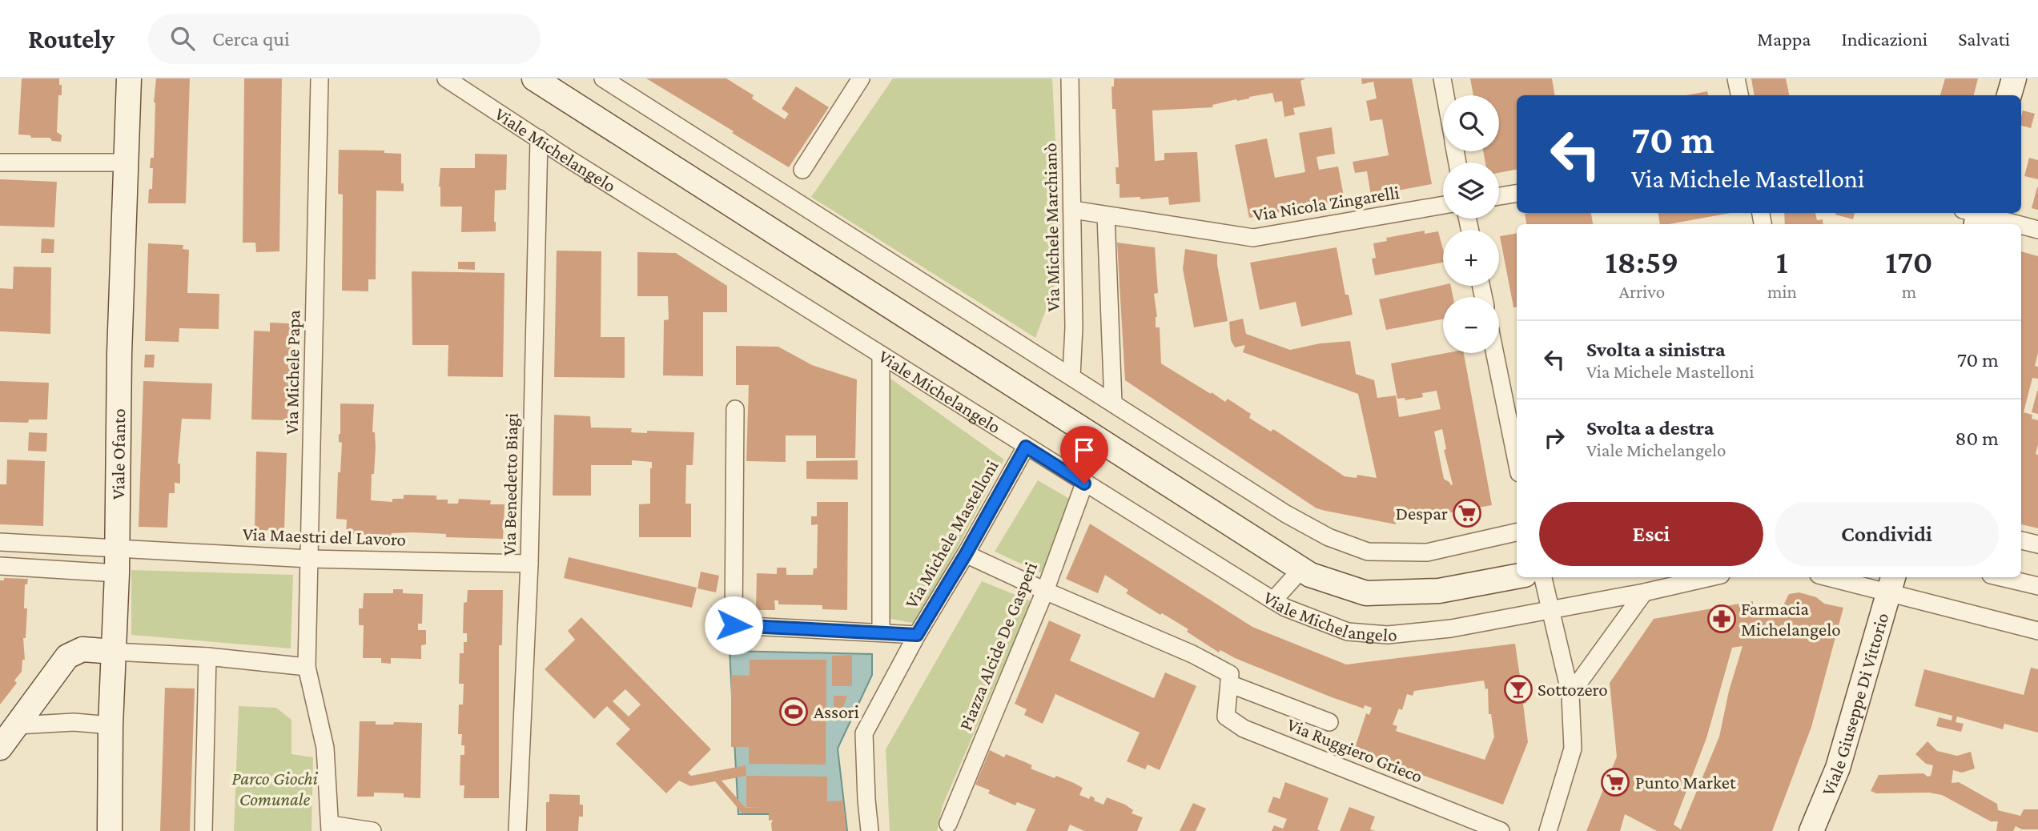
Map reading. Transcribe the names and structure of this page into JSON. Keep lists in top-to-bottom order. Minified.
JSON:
{"streets":{"street":["Viale Michelangelo","Via Nicola Zingarelli","Via Michele Marchianò","Via Michele Papa","Viale Ofanto","Via Benedetto Biagi","Via Michele Mastelloni","Via Maestri del Lavoro","Piazza Alcide De Gasperi","Viale Giuseppe Di Vittorio","Via Ruggiero Grieco"]},"crossings":[["Viale Michelangelo","Via Benedetto Biagi"],["Viale Michelangelo","Via Michele Mastelloni"],["Viale Michelangelo","Piazza Alcide De Gasperi"],["Via Nicola Zingarelli","Via Michele Marchianò"],["Via Michele Papa","Via Maestri del Lavoro"],["Viale Ofanto","Via Maestri del Lavoro"],["Via Benedetto Biagi","Via Maestri del Lavoro"],["Via Michele Mastelloni","Via Ruggiero Grieco"],["Piazza Alcide De Gasperi","Via Ruggiero Grieco"]],"parks":["Parco Giochi Comunale"],"places":{"supermarket":["Despar","Punto Market"],"pharmacy":["Farmacia Michelangelo"],"bar":["Sottozero"],"sports":["Assori"]},"page":{"header":"Routely","search":"Cerca qui","nav":["Mappa","Indicazioni","Salvati"],"map_buttons":["+","−"],"turn":["70 m","Via Michele Mastelloni"],"eta":["18:59","Arrivo","1","min","170","m"],"list":[{"name":"Svolta a sinistra","note":"Via Michele Mastelloni","value":"70 m"},{"name":"Svolta a destra","note":"Viale Michelangelo","value":"80 m"}],"buttons":["Esci","Condividi"]}}
